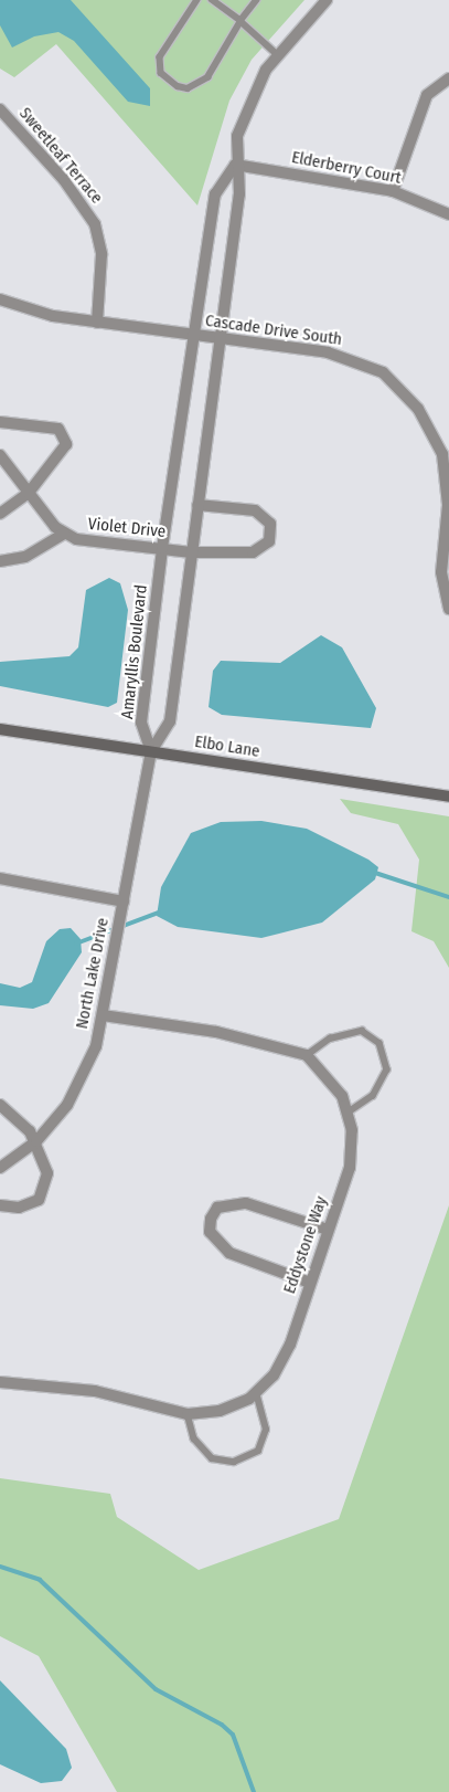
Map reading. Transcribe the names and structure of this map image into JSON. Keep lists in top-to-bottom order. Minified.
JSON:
{"streets":{"street":["Sweetleaf Terrace","Elderberry Court","Cascade Drive South","Violet Drive","Amaryllis Boulevard","Elbo Lane","North Lake Drive","Eddystone Way"]},"crossings":[["Sweetleaf Terrace","Cascade Drive South"],["Elderberry Court","Amaryllis Boulevard"],["Cascade Drive South","Amaryllis Boulevard"],["Violet Drive","Amaryllis Boulevard"],["Amaryllis Boulevard","Elbo Lane"],["Amaryllis Boulevard","North Lake Drive"],["Elbo Lane","North Lake Drive"],["North Lake Drive","Eddystone Way"]]}
